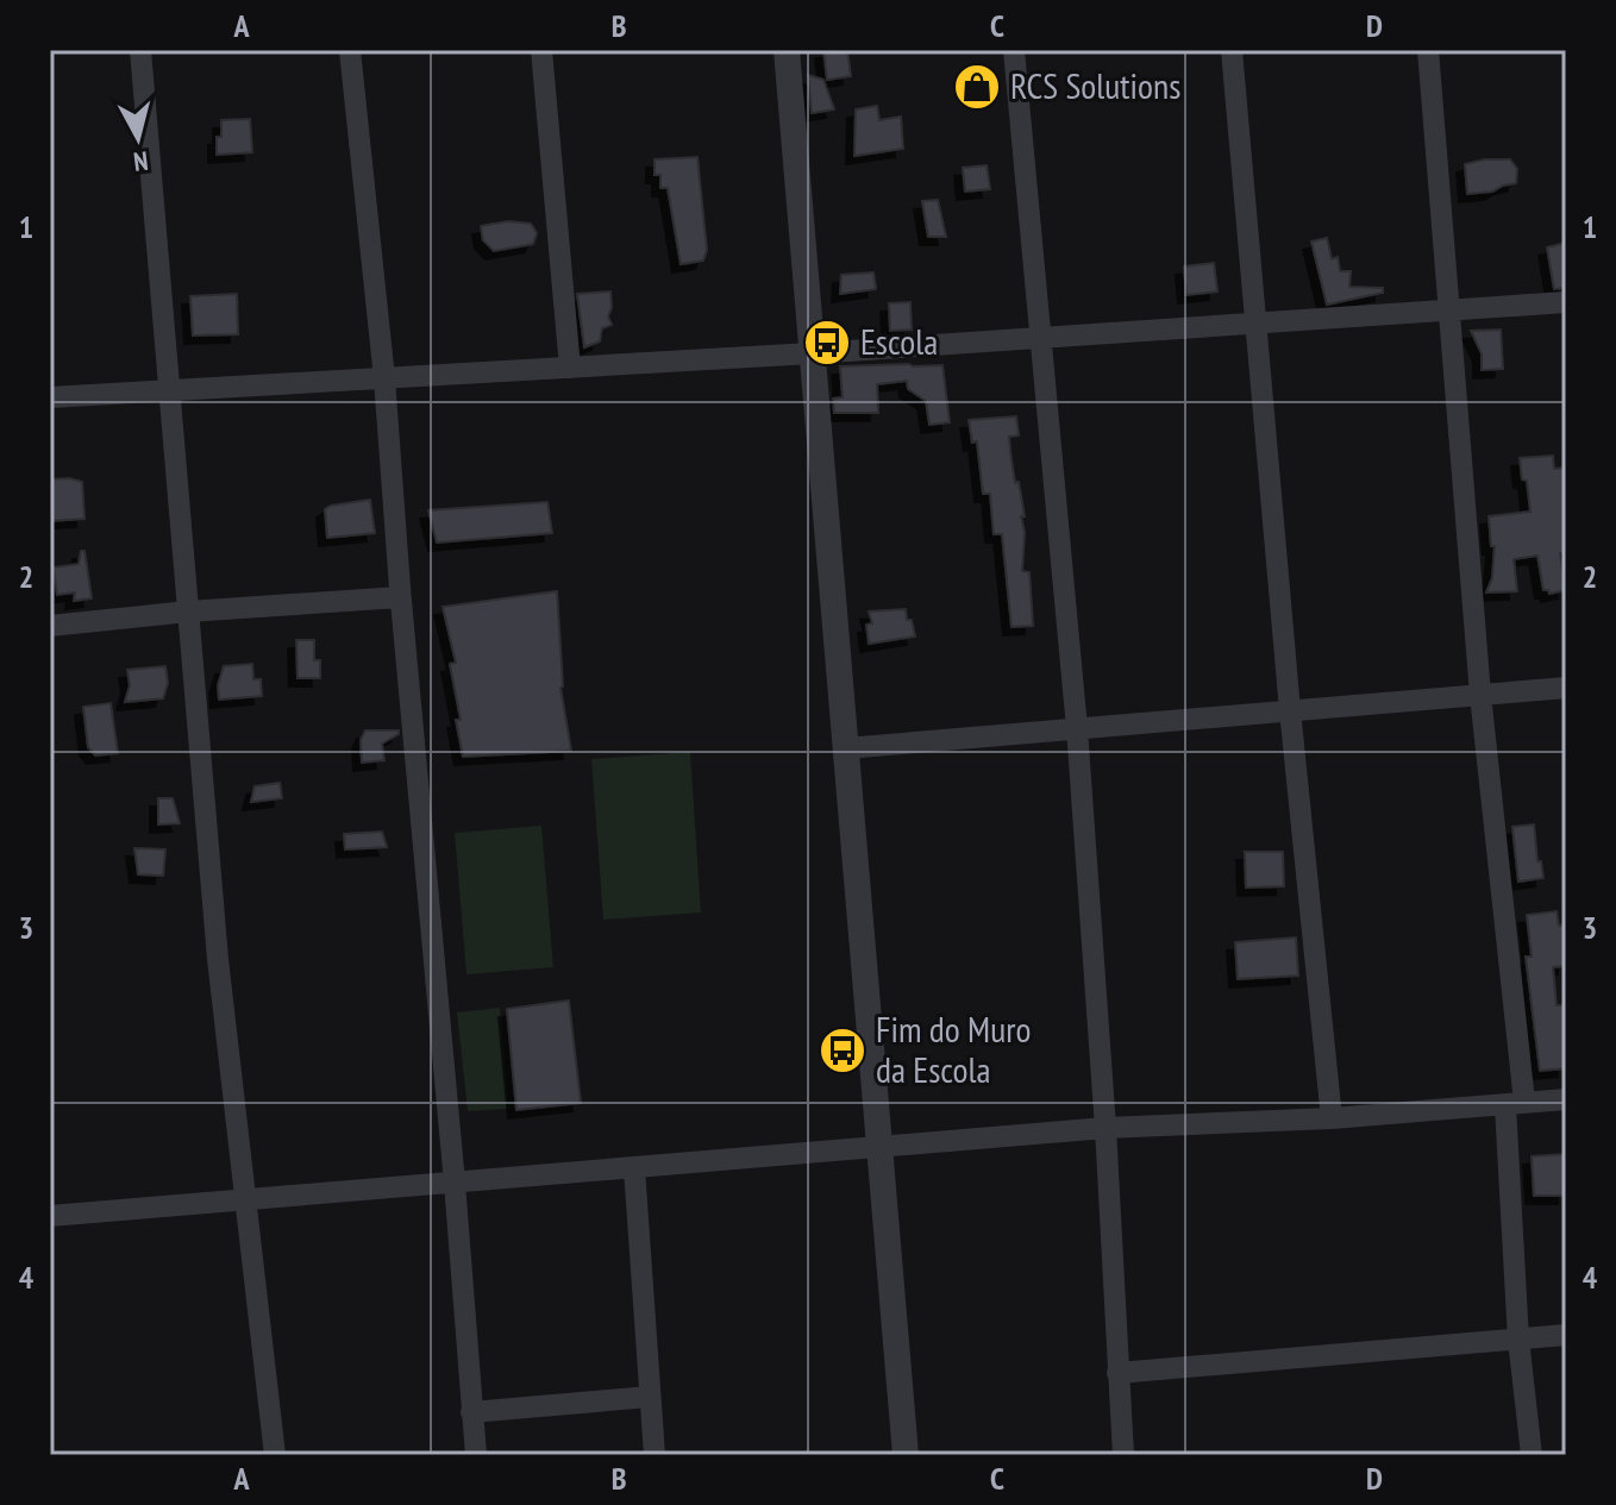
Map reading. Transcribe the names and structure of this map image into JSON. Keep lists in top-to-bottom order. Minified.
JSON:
{"places":{"shop":["RCS Solutions"],"bus stop":["Escola","Fim do Muro da Escola"]},"north":"bottom","grid":{"columns":["A","B","C","D"],"rows":["1","2","3","4"]}}
